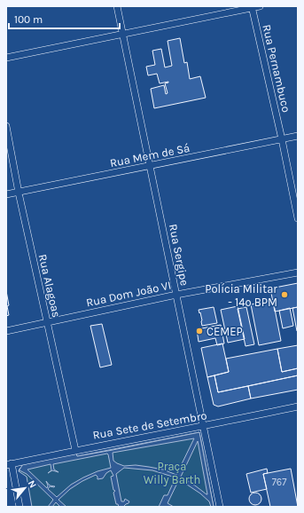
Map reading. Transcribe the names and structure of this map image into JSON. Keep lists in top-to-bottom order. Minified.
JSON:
{"streets":{"street":["Rua Pernambuco","Rua Mem de Sá","Rua Sergipe","Rua Alagoas","Rua Dom João VI","Rua Sete de Setembro"]},"crossings":[["Rua Pernambuco","Rua Mem de Sá"],["Rua Mem de Sá","Rua Sergipe"],["Rua Mem de Sá","Rua Alagoas"],["Rua Sergipe","Rua Dom João VI"],["Rua Sergipe","Rua Sete de Setembro"],["Rua Alagoas","Rua Dom João VI"],["Rua Alagoas","Rua Sete de Setembro"]],"parks":["Praça Willy Barth"],"places":["Polícia Militar - 14º BPM","CEMEP"],"house_numbers":["767"],"scale_bar":"100 m","north":"top right"}
